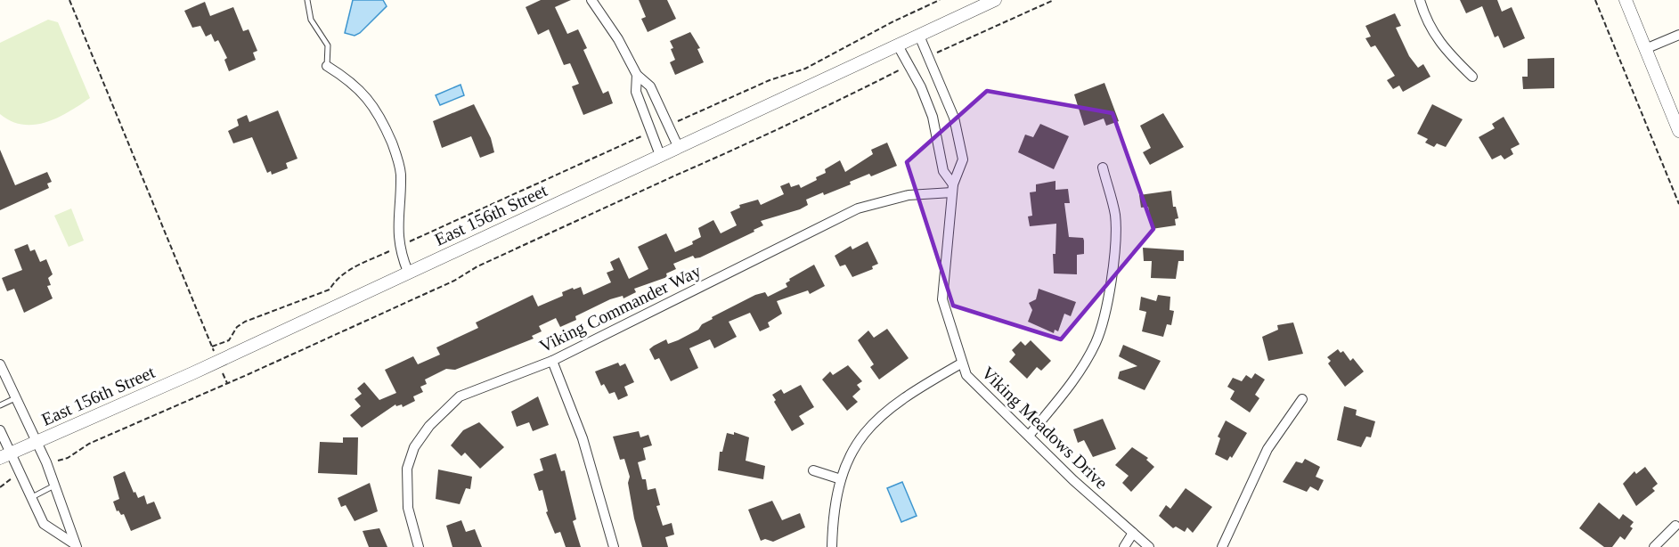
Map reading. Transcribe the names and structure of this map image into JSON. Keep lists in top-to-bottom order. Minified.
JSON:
{"streets":{"street":["East 156th Street","Viking Commander Way","Viking Meadows Drive"]},"crossings":[["East 156th Street","Viking Meadows Drive"],["Viking Commander Way","Viking Meadows Drive"]]}
